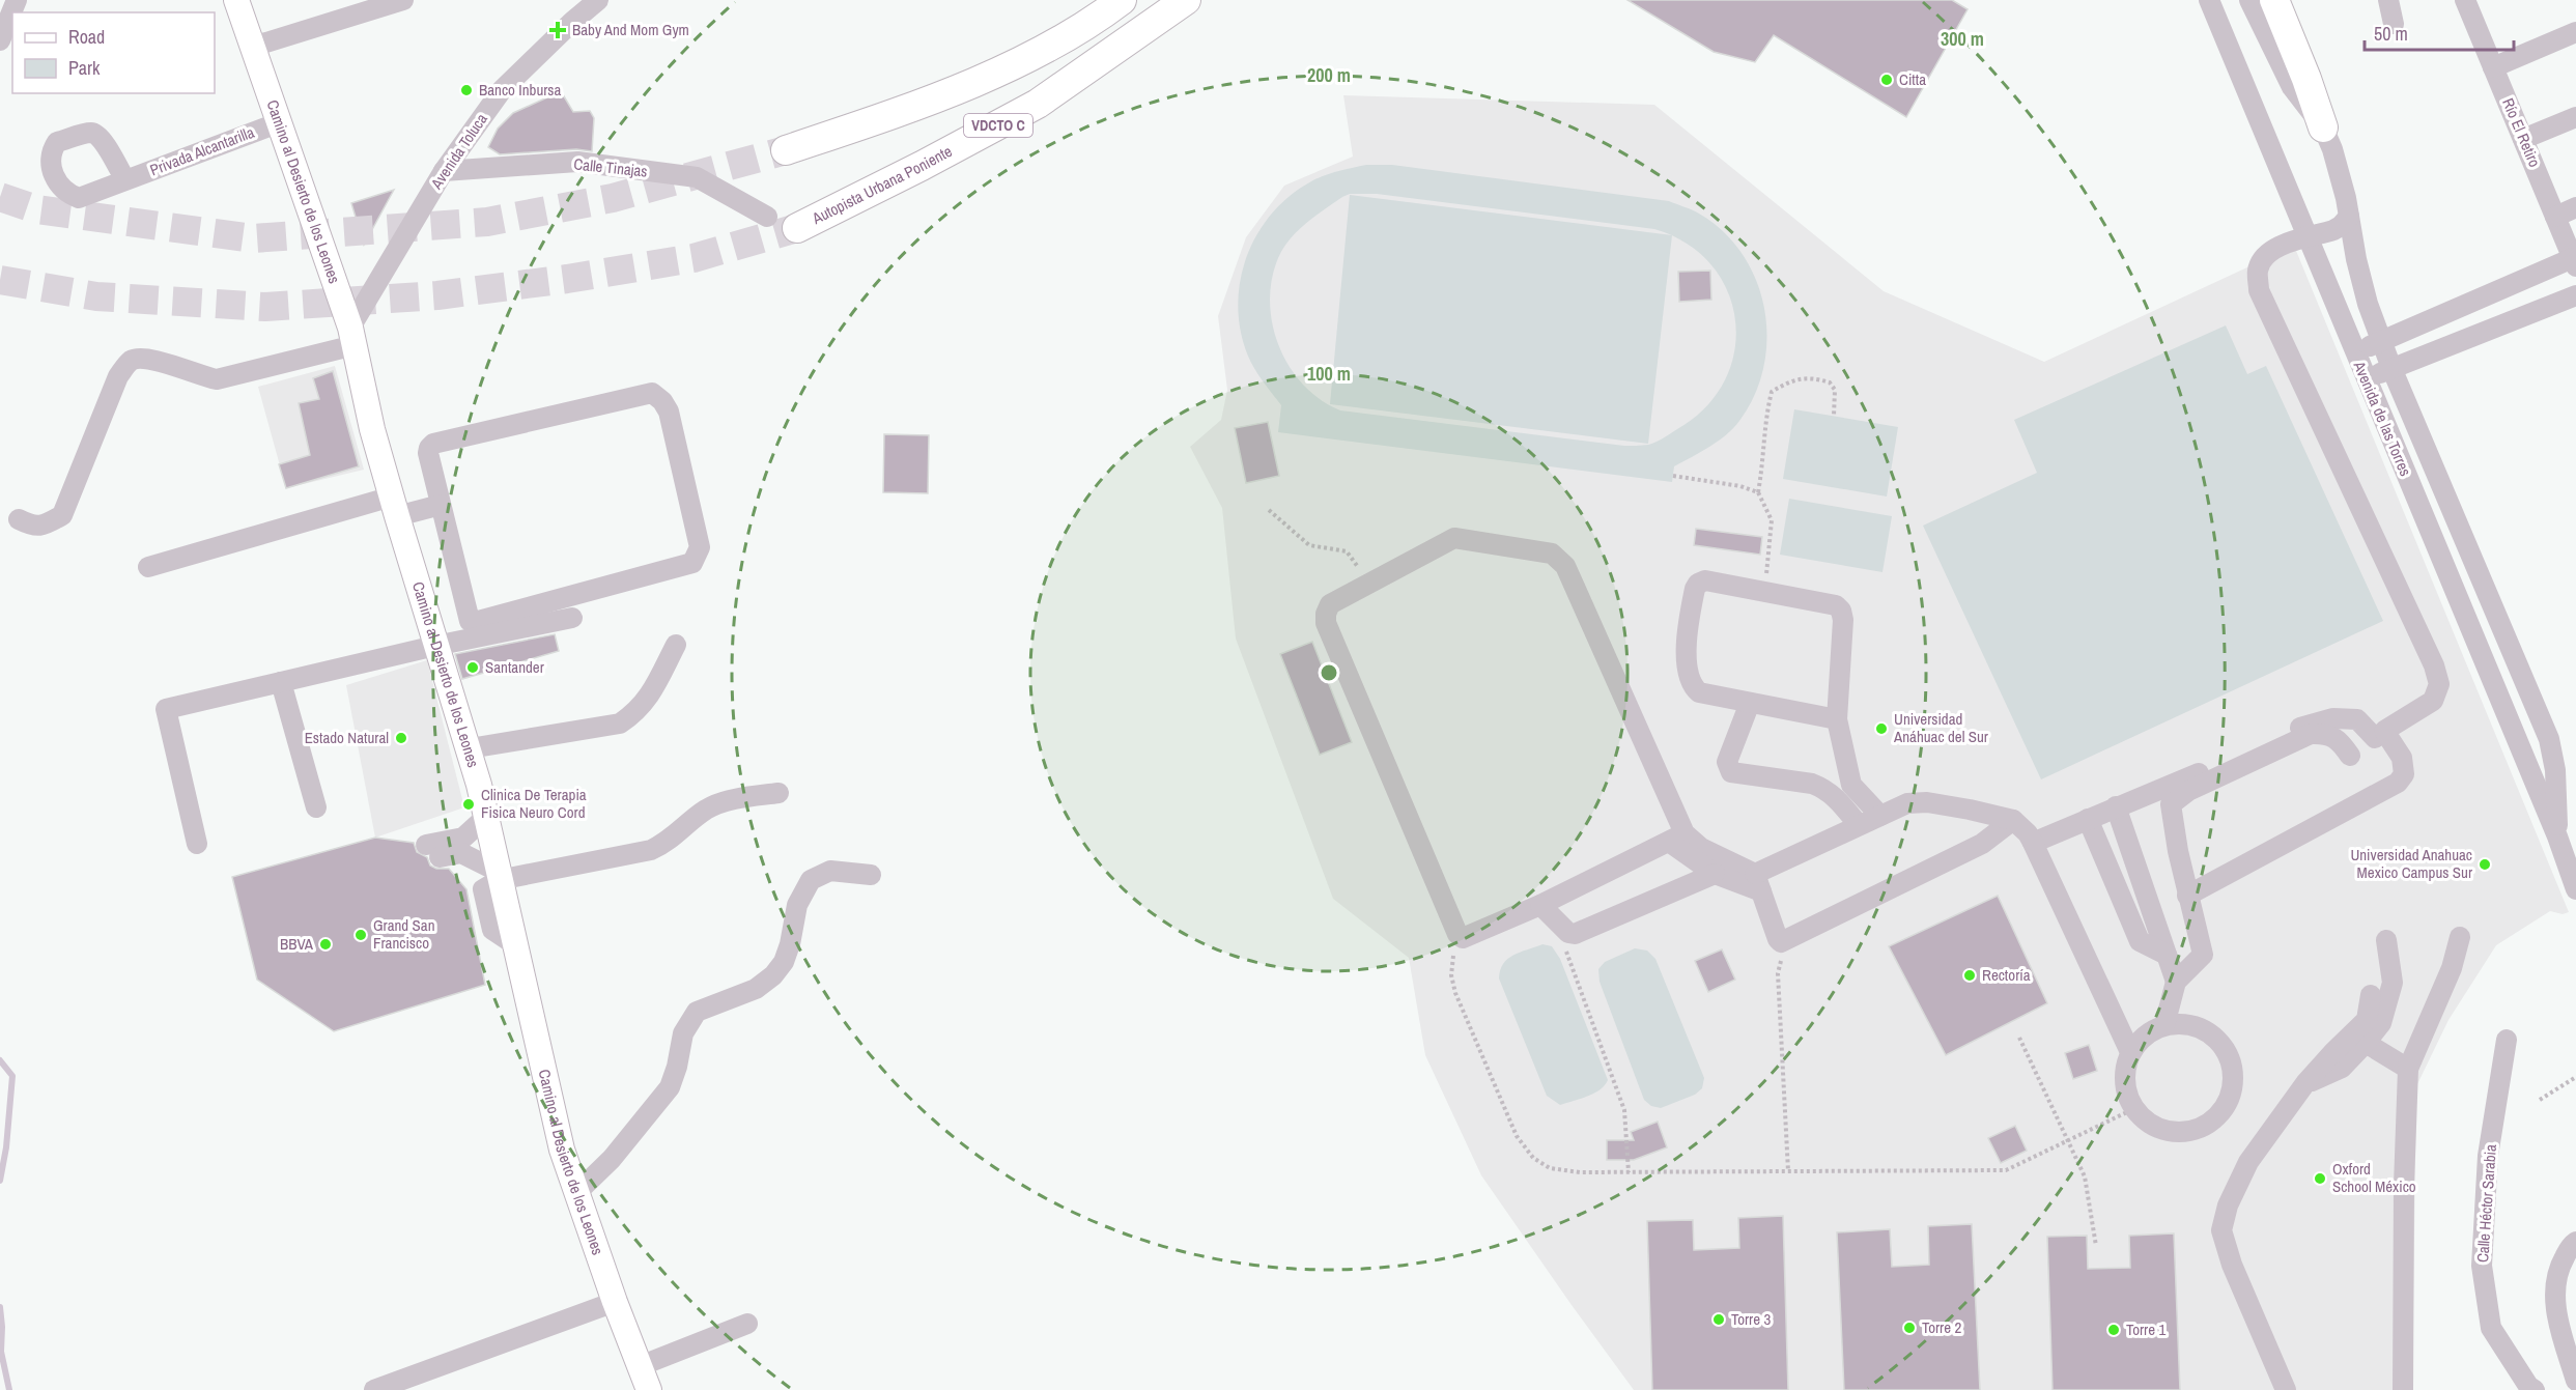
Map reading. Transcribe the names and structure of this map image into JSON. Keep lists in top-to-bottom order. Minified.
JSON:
{"streets":{"highway":["VDCTO C","Autopista Urbana Poniente"],"main road":["Camino al Desierto de los Leones"],"street":["Río El Retiro","Privada Alcantarilla","Avenida Toluca","Calle Tinajas","Avenida de las Torres","Calle Héctor Sarabia"]},"crossings":[["Privada Alcantarilla","Camino al Desierto de los Leones"],["Avenida Toluca","Calle Tinajas"],["Avenida Toluca","Camino al Desierto de los Leones"]],"places":{"health":["Baby And Mom Gym"],"other":["Citta","Banco Inbursa","Santander","Universidad Anáhuac del Sur","Estado Natural","Clinica De Terapia Fisica Neuro Cord","Universidad Anahuac Mexico Campus Sur","Grand San Francisco","BBVA","Rectoría","Oxford School México","Torre 3","Torre 2","Torre 1"]},"legend":["Road","Park"],"scale_bar":"50 m","rings":["300 m","200 m","100 m"]}
